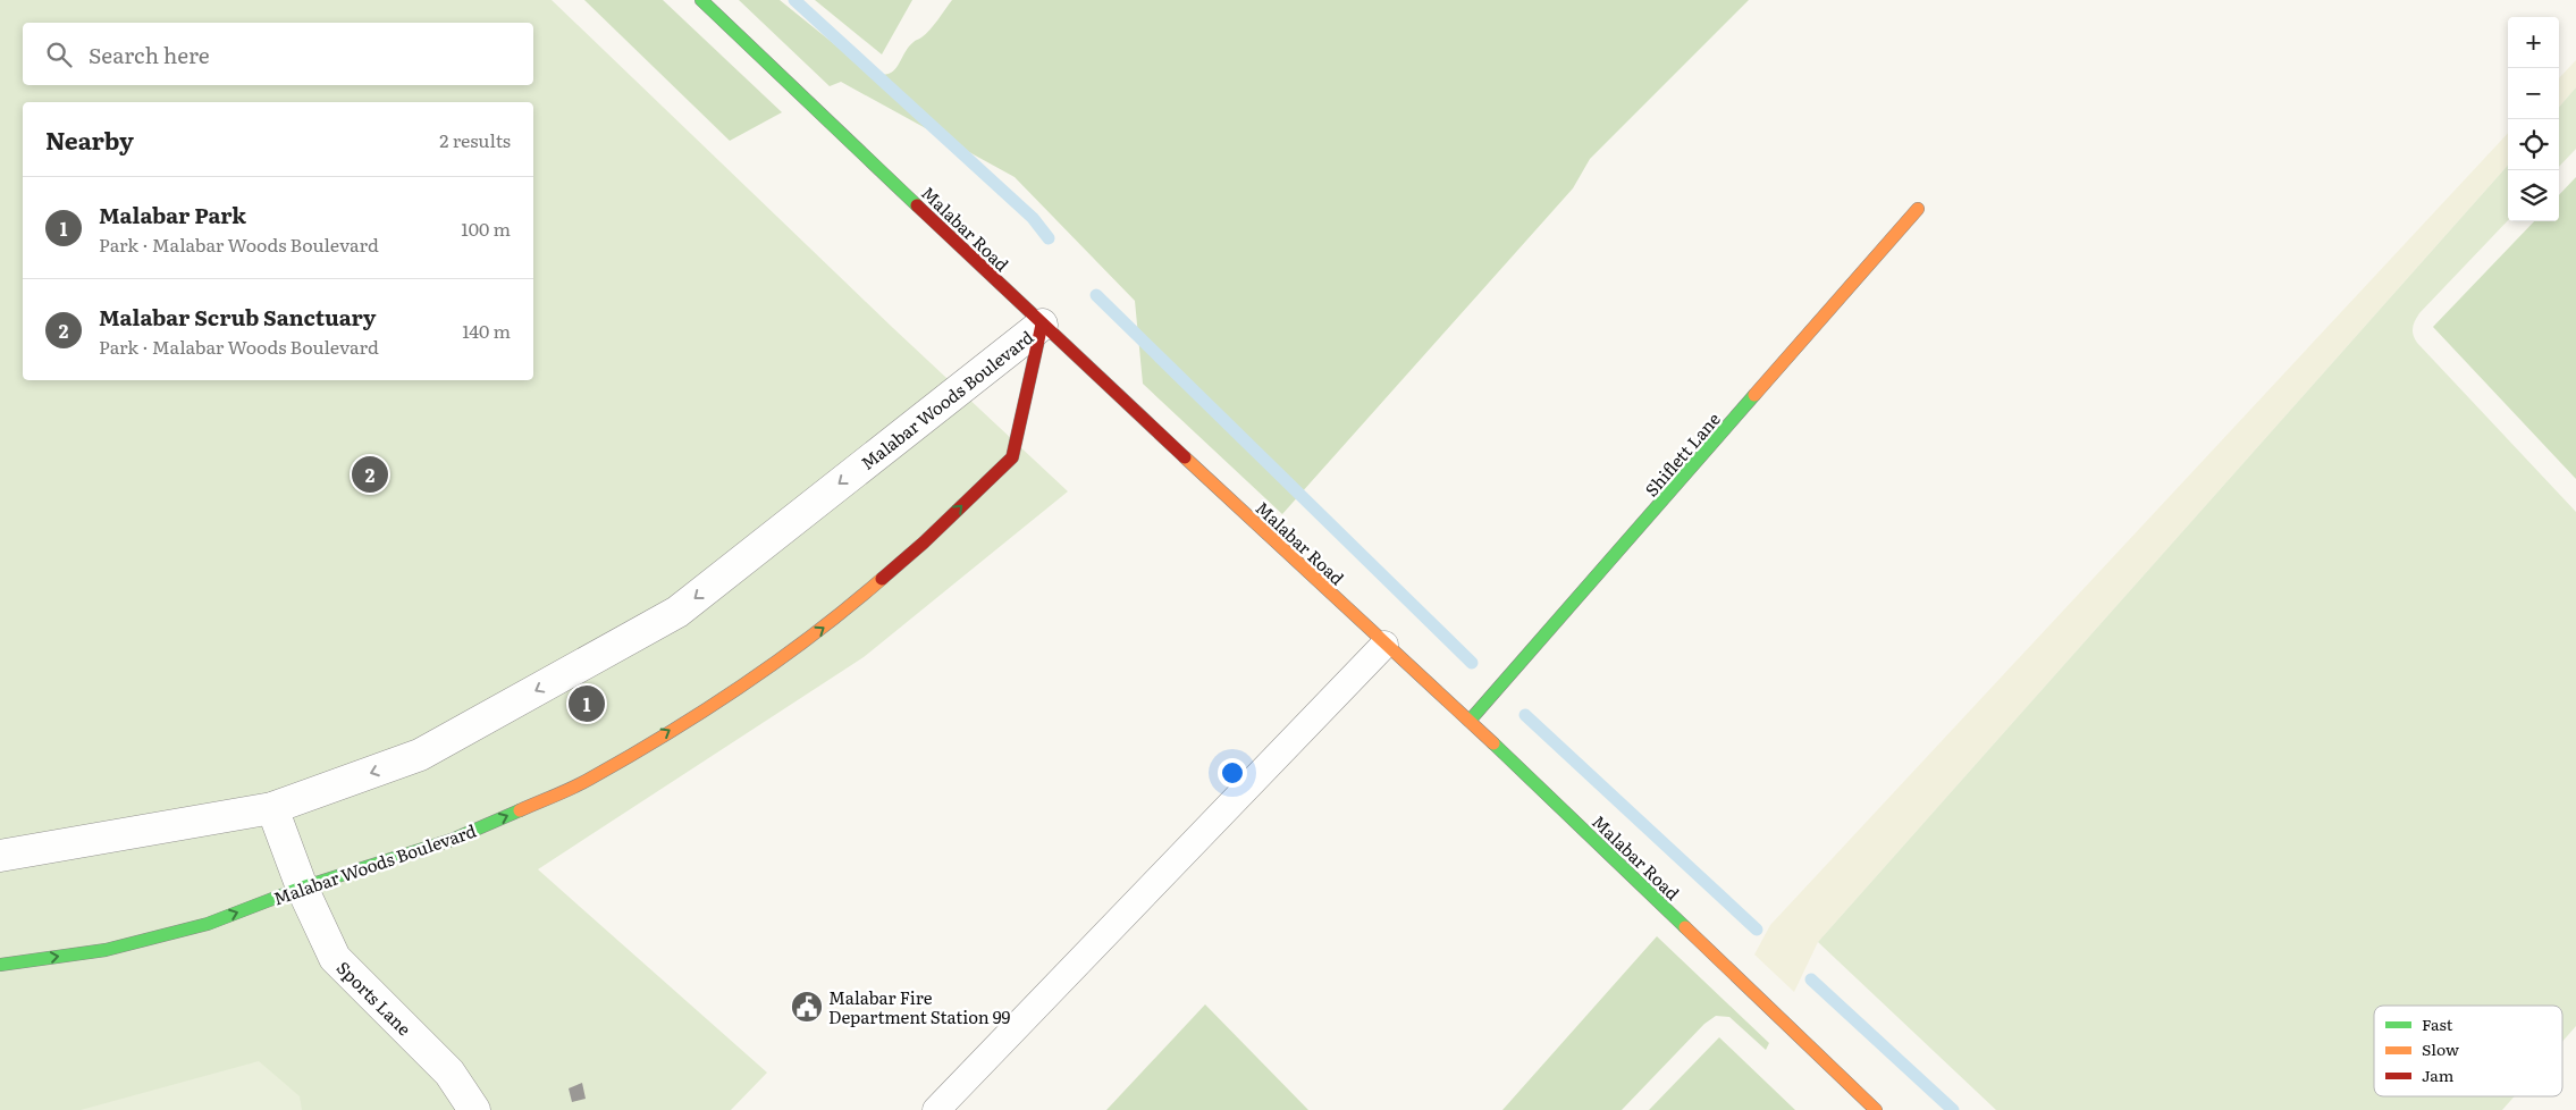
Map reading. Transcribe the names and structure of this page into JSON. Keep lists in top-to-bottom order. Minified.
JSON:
{"streets":{"street":["Malabar Road","Malabar Woods Boulevard","Shiflett Lane","Sports Lane"]},"crossings":[["Malabar Road","Malabar Woods Boulevard"],["Malabar Road","Shiflett Lane"],["Malabar Woods Boulevard","Sports Lane"]],"places":{"public building":["Malabar Fire Department Station 99"]},"legend":["Fast","Slow","Jam"],"page":{"map_buttons":["+","−"],"search":"Search here","heading":["Nearby","2 results"],"list":[{"mark":"1","name":"Malabar Park","note":"Park · Malabar Woods Boulevard","value":"100 m"},{"mark":"2","name":"Malabar Scrub Sanctuary","note":"Park · Malabar Woods Boulevard","value":"140 m"}],"pins":["2","1"]}}
